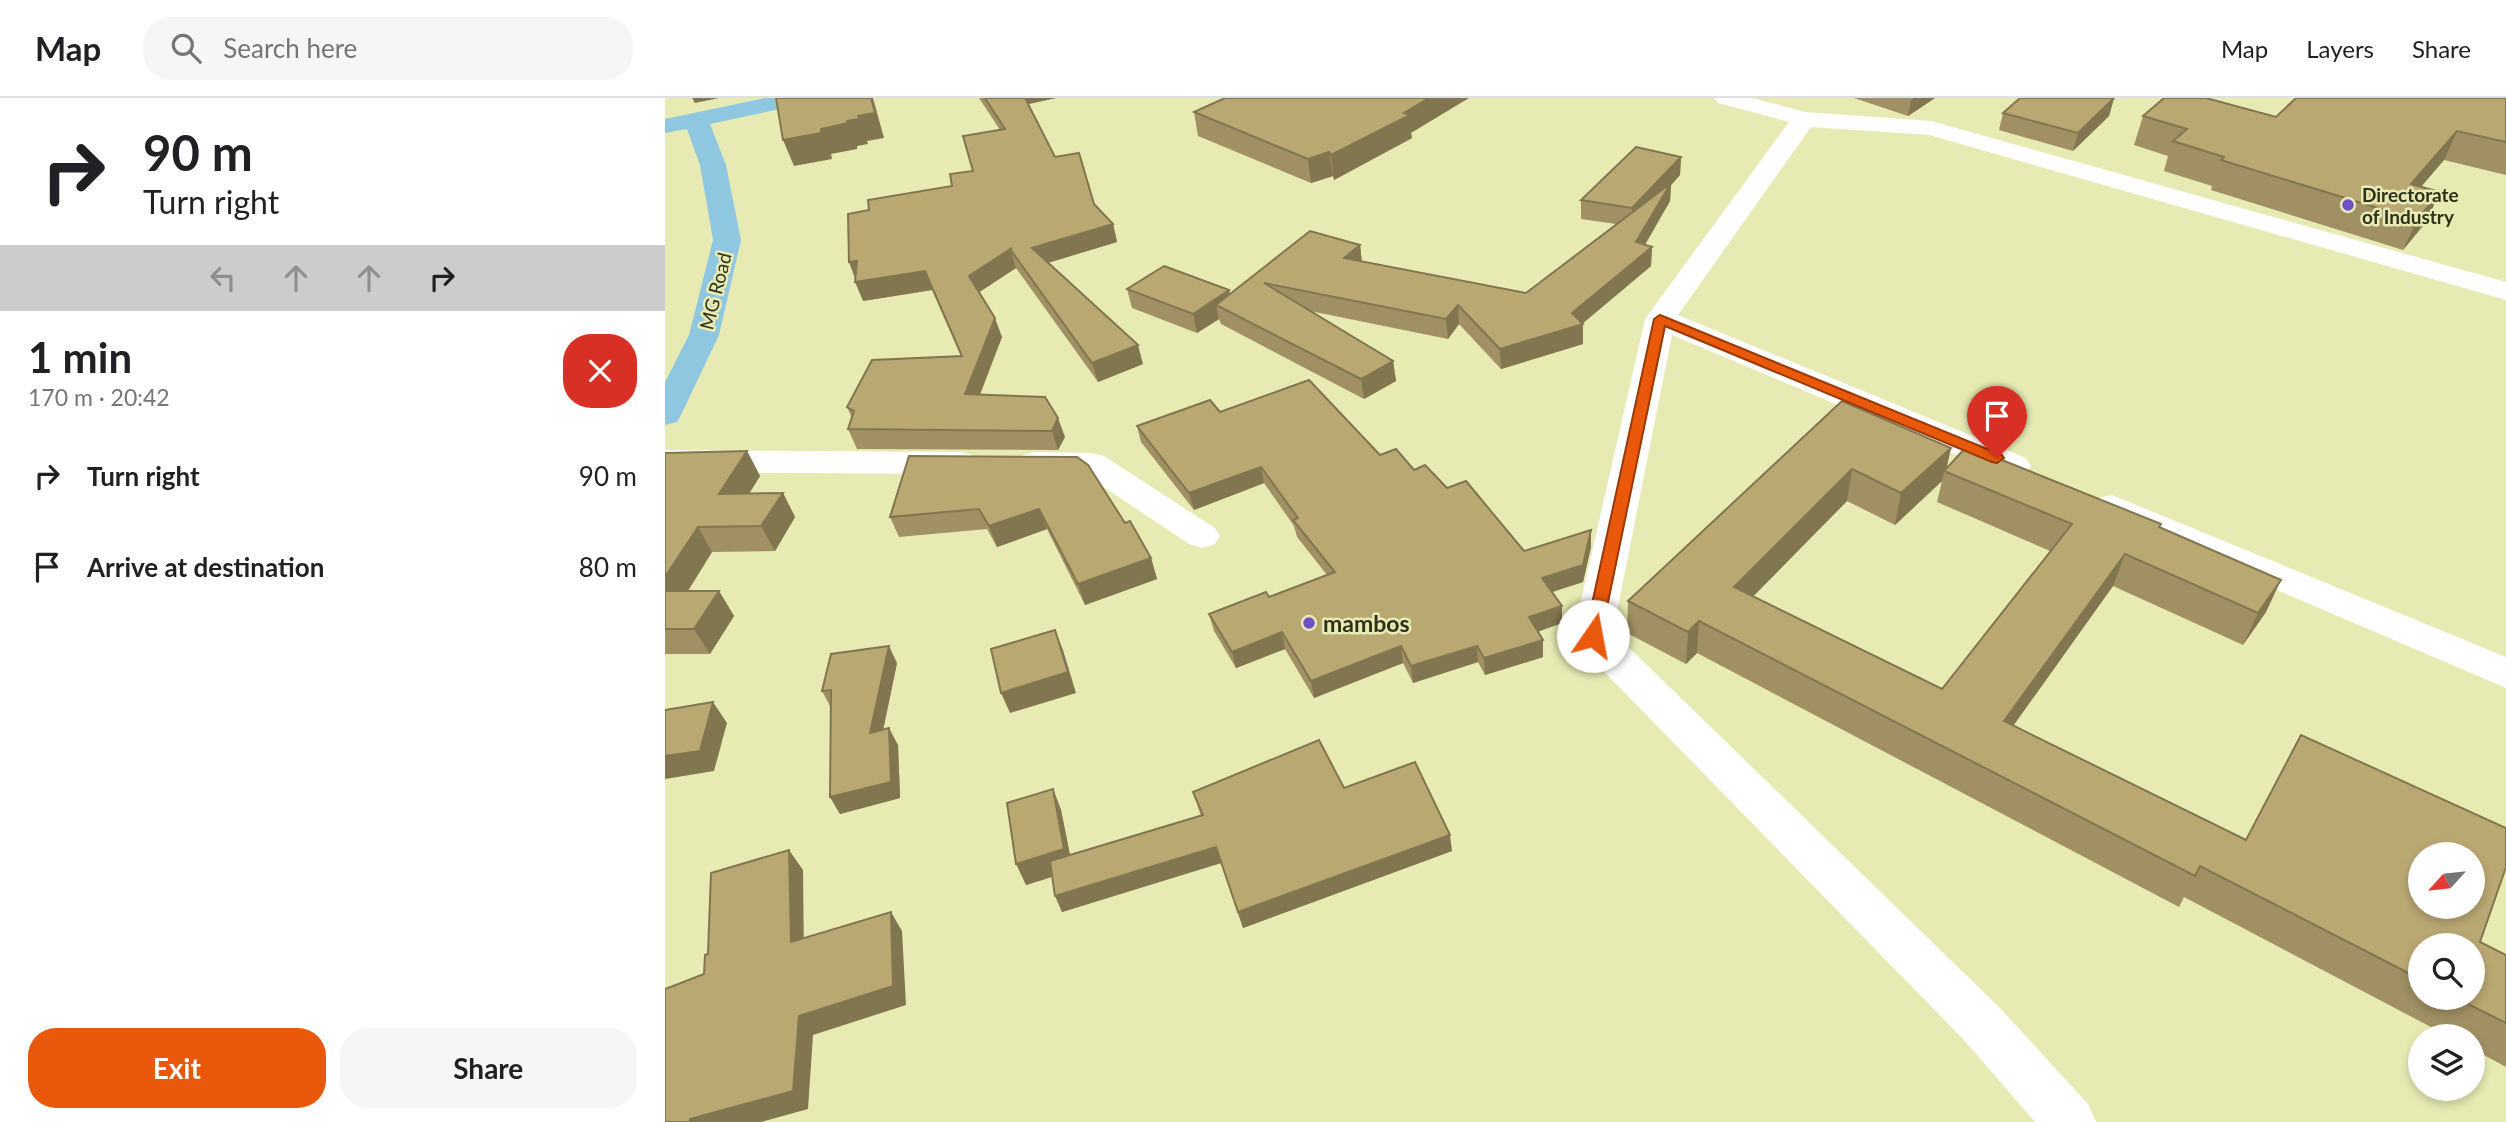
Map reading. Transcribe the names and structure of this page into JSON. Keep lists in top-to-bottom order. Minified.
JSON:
{"streets":{"main road":["MG Road"]},"places":["Directorate of Industry","mambos"],"north":"bottom left","page":{"header":"Map","search":"Search here","nav":["Map","Layers","Share"],"turn":["90 m","Turn right"],"heading":["1 min","170 m · 20:42"],"list":[{"name":"Turn right","value":"90 m"},{"name":"Arrive at destination","value":"80 m"}],"buttons":["Exit","Share"]}}
